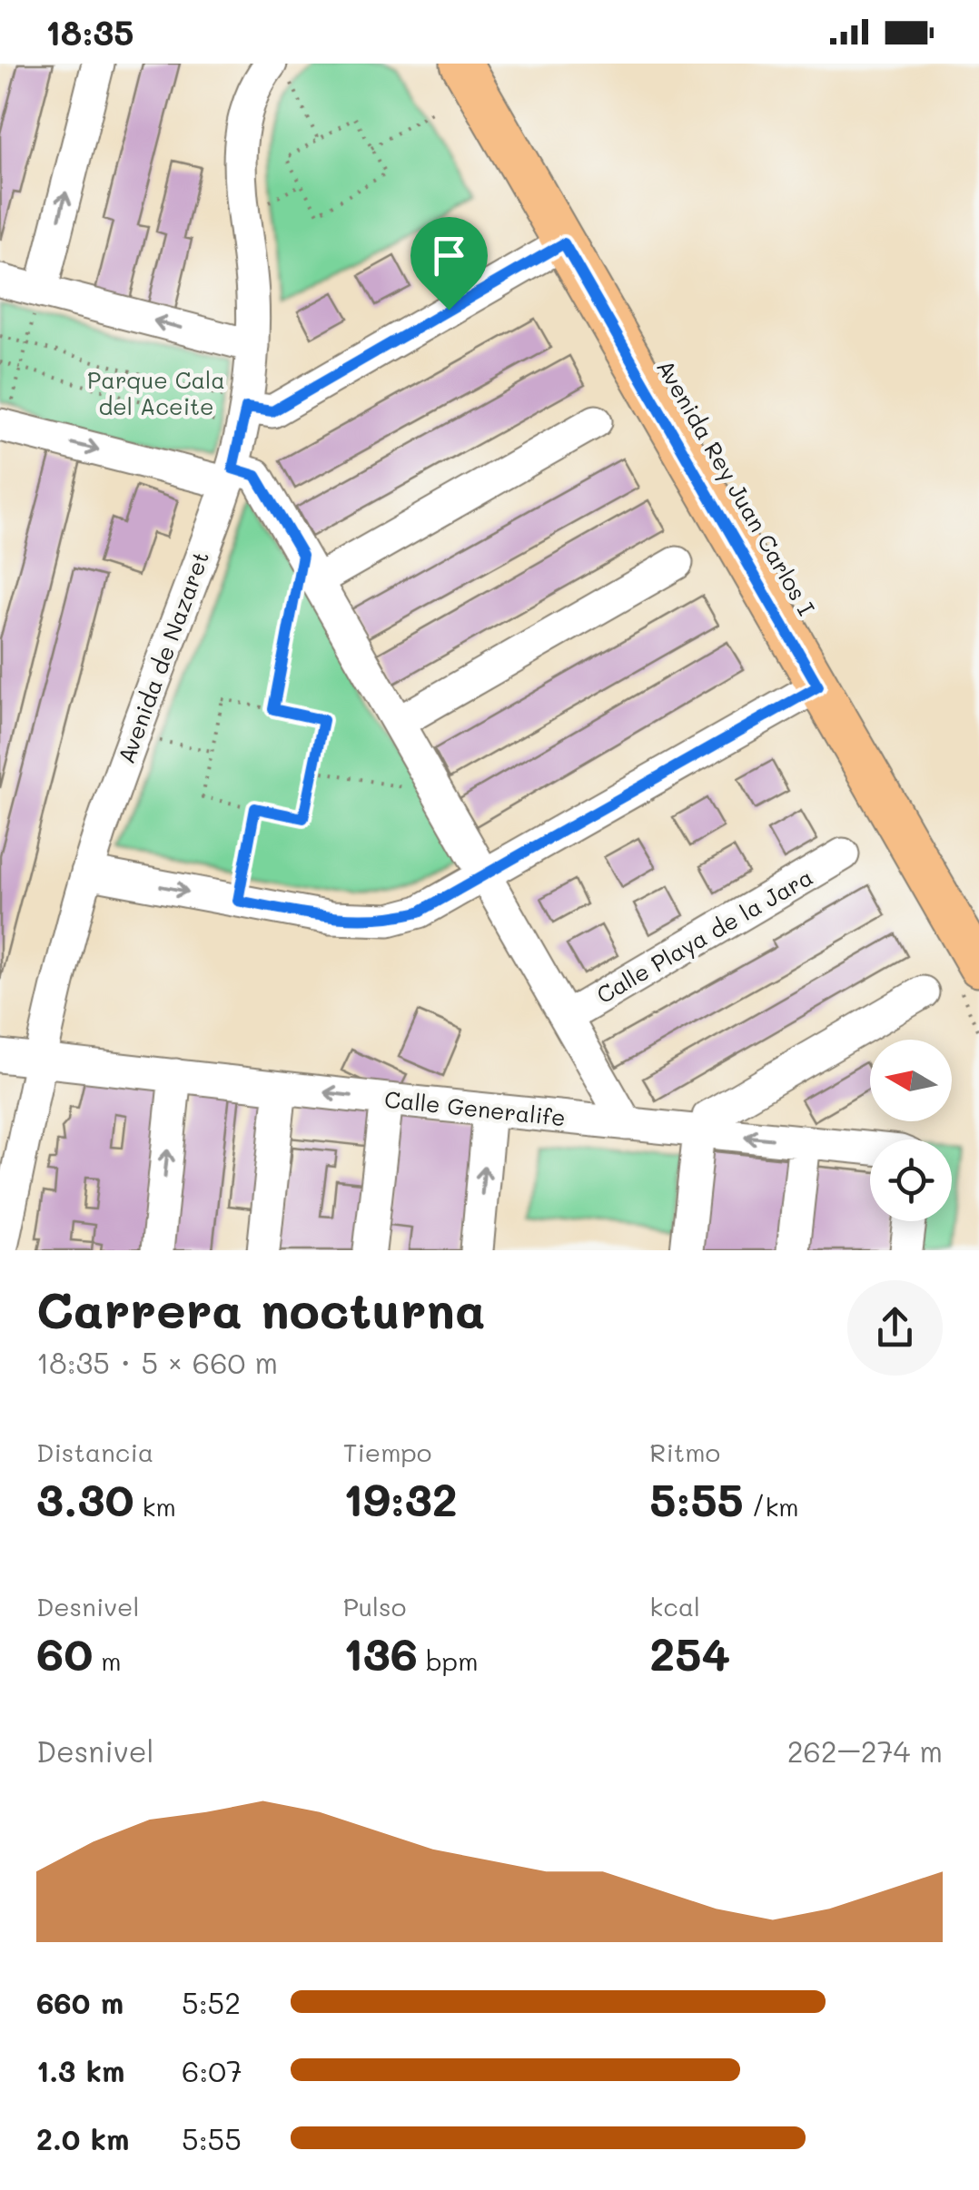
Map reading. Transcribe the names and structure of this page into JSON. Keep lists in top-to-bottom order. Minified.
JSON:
{"streets":{"main road":["Avenida Rey Juan Carlos I"],"street":["Avenida de Nazaret","Calle Playa de la Jara","Calle Generalife"]},"crossings":[["Avenida de Nazaret","Calle Generalife"]],"parks":["Parque Cala del Aceite"],"north":"left","page":{"status":"18:35","heading":["Carrera nocturna","18:35 · 5 × 660 m"],"stats":[["Distancia","3.30 km"],["Tiempo","19:32"],["Ritmo","5:55 /km"],["Desnivel","60 m"],["Pulso","136 bpm"],["kcal","254"]],"chart":["Desnivel","262–274 m"],"list":[{"name":"660 m","note":"5:52"},{"name":"1.3 km","note":"6:07"},{"name":"2.0 km","note":"5:55"}]}}
